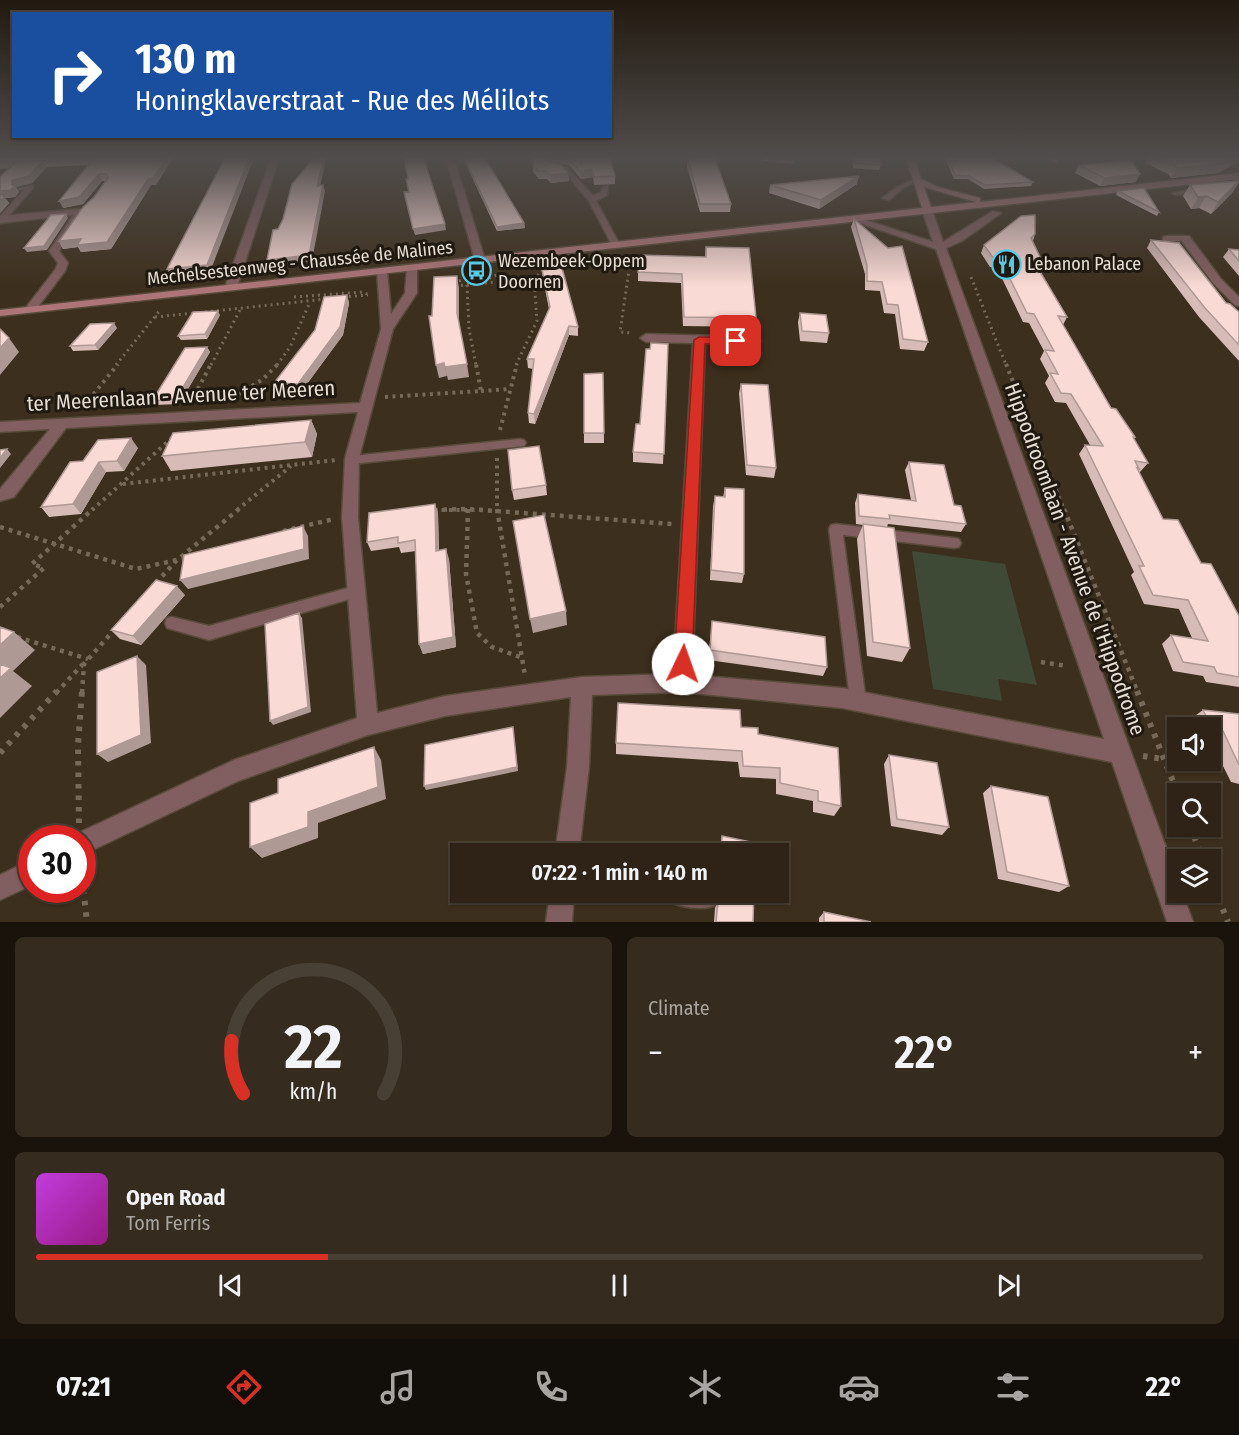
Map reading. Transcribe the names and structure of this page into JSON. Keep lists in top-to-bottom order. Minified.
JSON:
{"streets":{"main road":["Mechelsesteenweg - Chaussée de Malines"],"street":["ter Meerenlaan - Avenue ter Meeren","Hippodroomlaan - Avenue de l'Hippodrome"]},"crossings":[["Mechelsesteenweg - Chaussée de Malines","Hippodroomlaan - Avenue de l'Hippodrome"]],"places":{"restaurant":["Lebanon Palace"],"bus stop":["Wezembeek-Oppem Doornen"]},"page":{"turn":["130 m","Honingklaverstraat - Rue des Mélilots"],"limit":"30","trip":"07:22 · 1 min · 140 m","tile":"Climate","heat":["−","22°","+"],"song":["Open Road","Tom Ferris"],"tabs":["07:21","22°"],"gauge":["22","km/h"]}}
